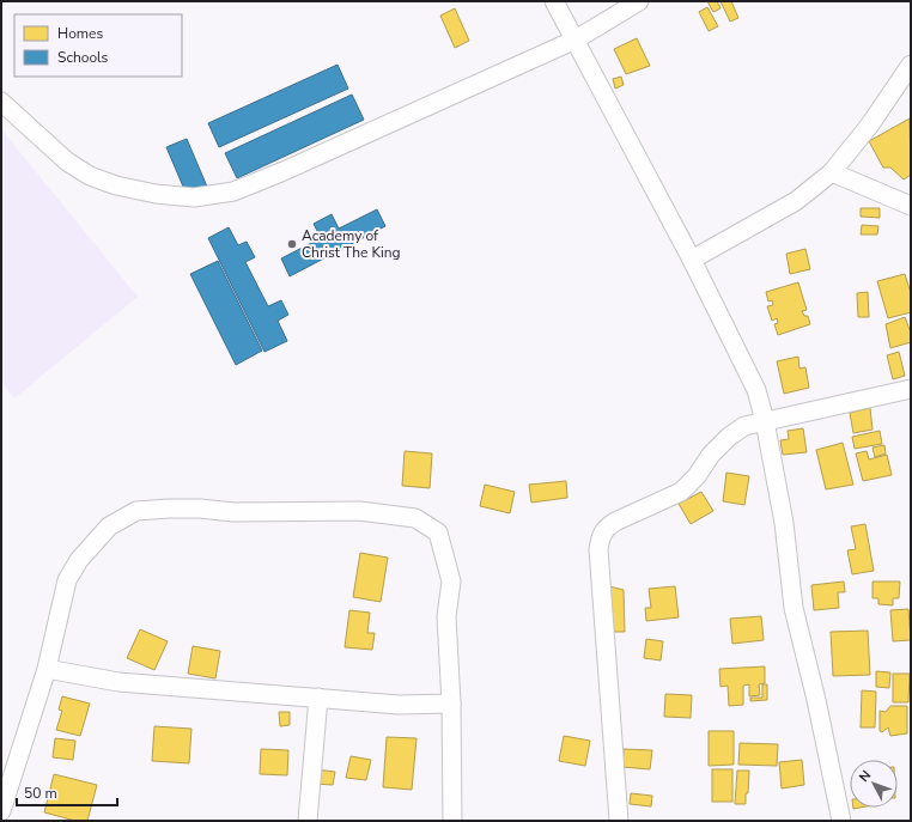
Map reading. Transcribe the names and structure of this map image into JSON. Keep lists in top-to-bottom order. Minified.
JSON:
{"places":["Academy of Christ The King"],"legend":["Homes","Schools"],"scale_bar":"50 m","north":"top left"}
